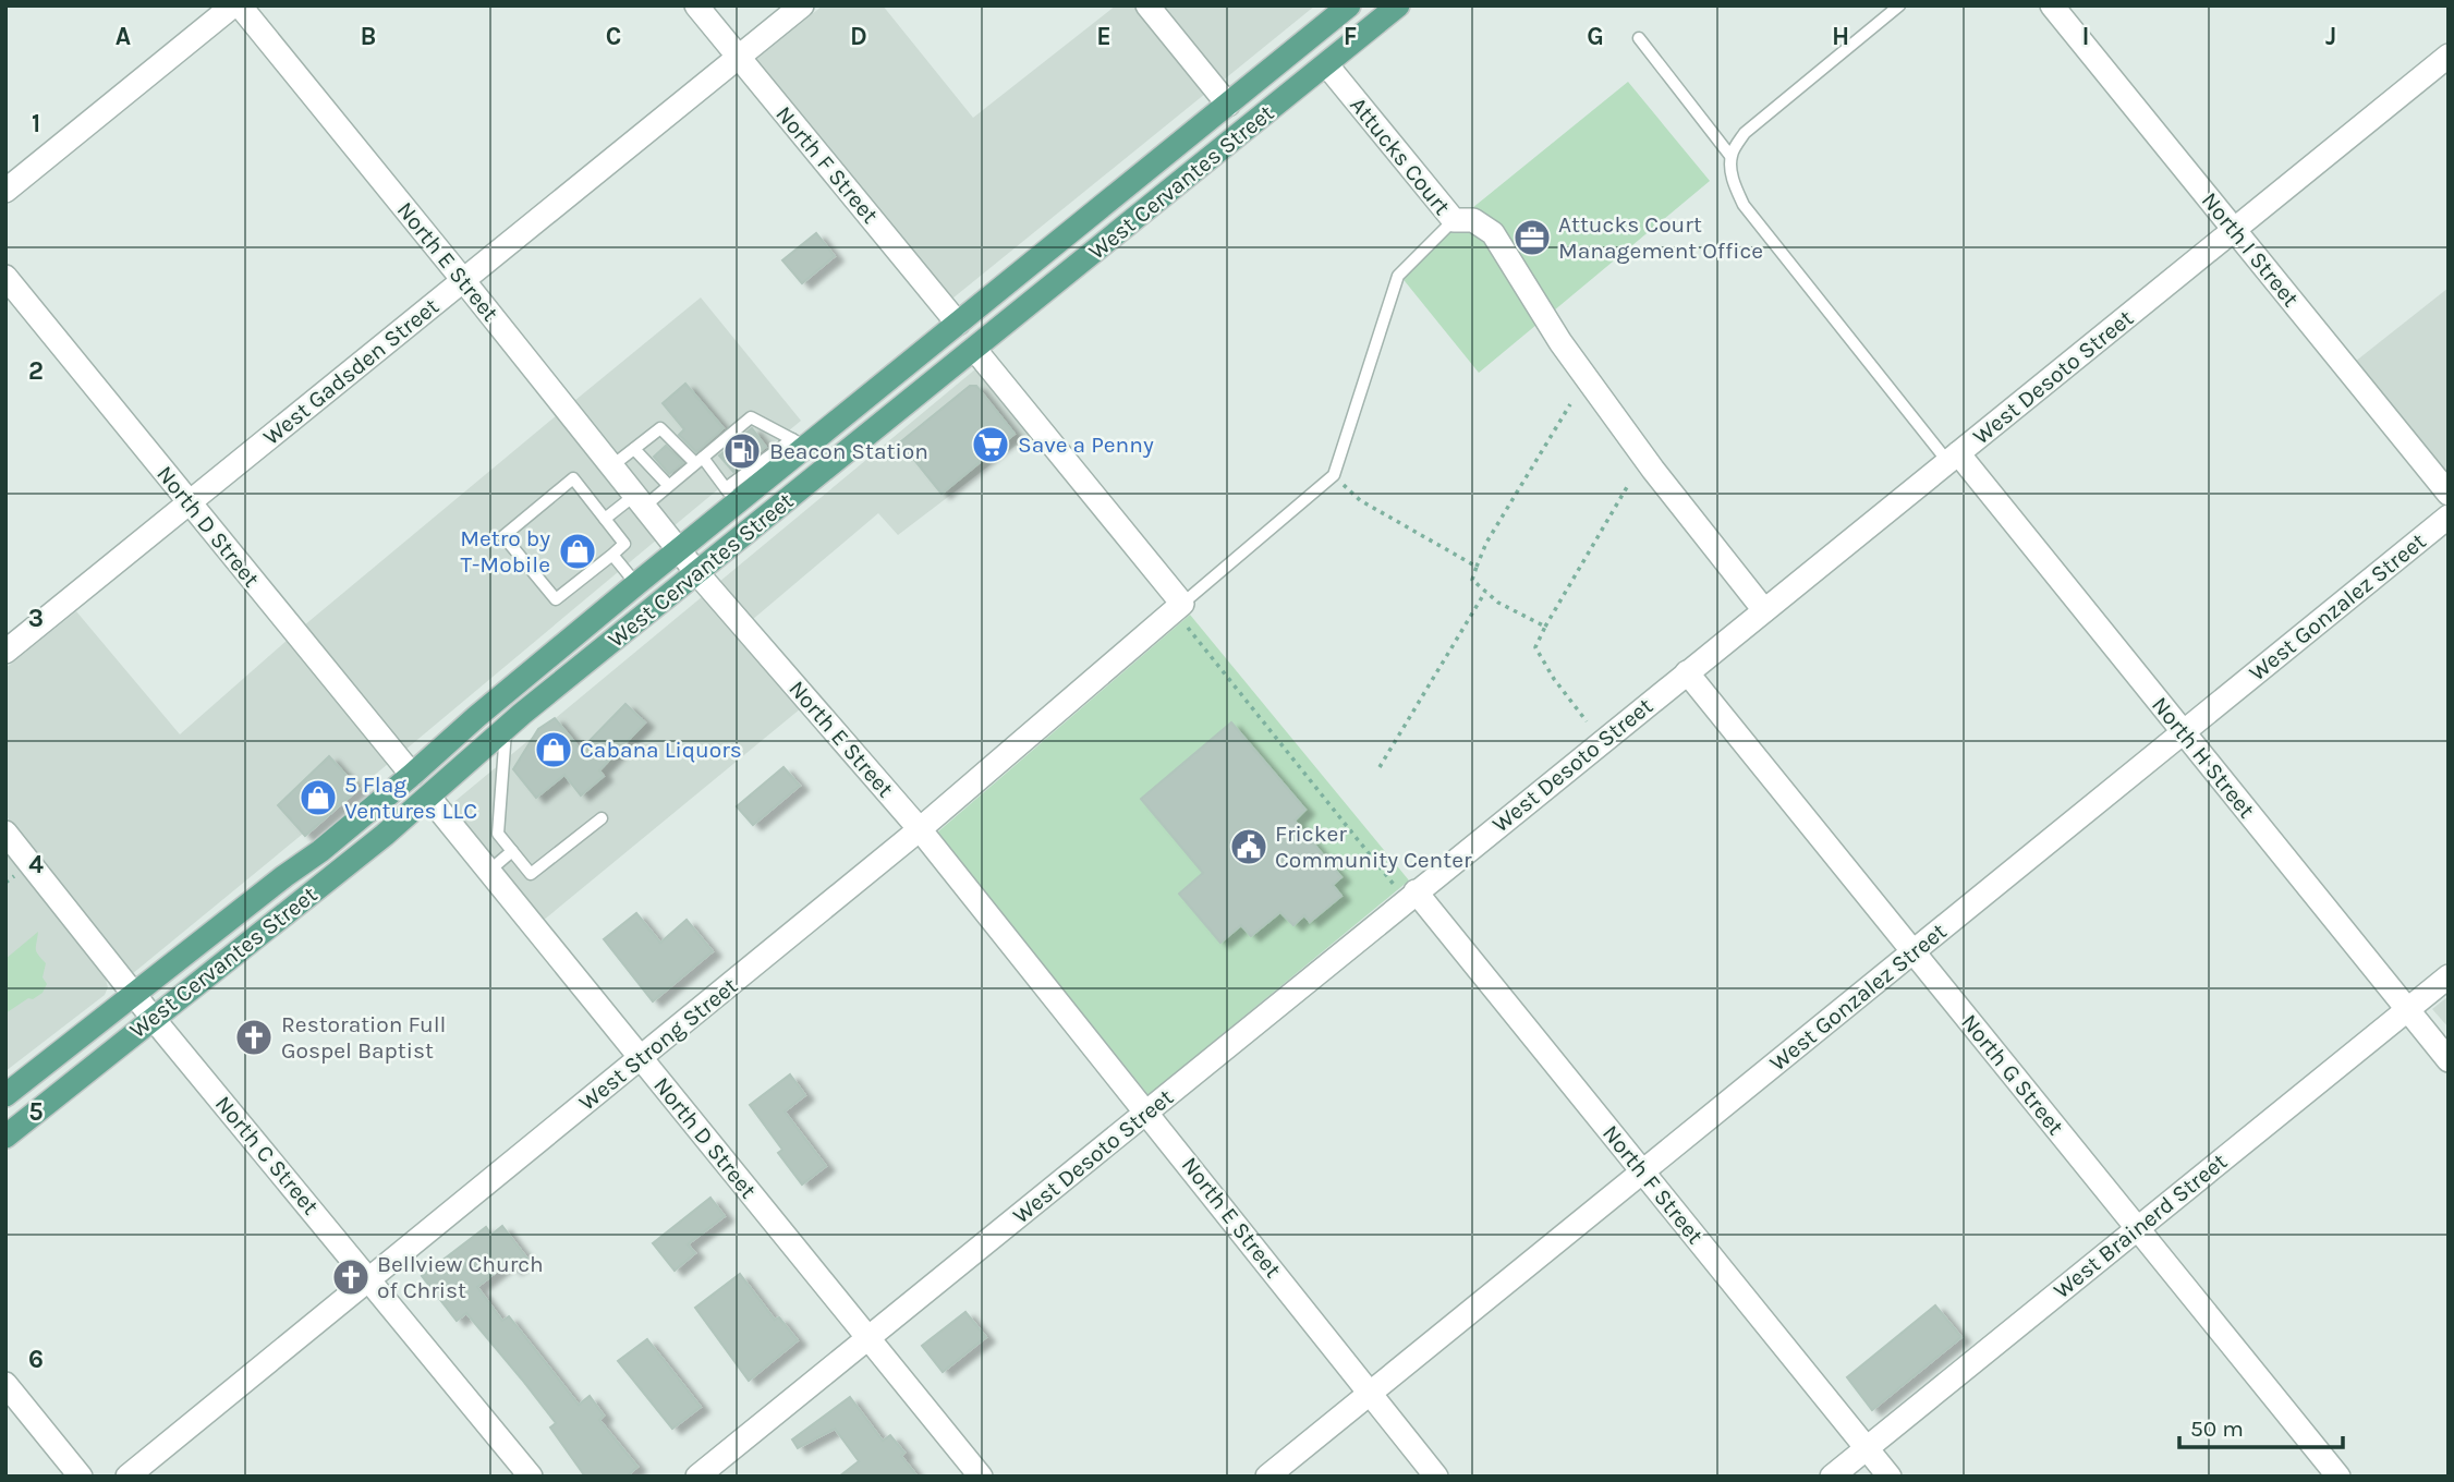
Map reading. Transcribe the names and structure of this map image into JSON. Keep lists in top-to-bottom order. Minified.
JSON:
{"streets":{"main road":["West Cervantes Street"],"street":["Attucks Court","North F Street","North I Street","North E Street","West Gadsden Street","West Desoto Street","North D Street","West Gonzalez Street","North H Street","West Strong Street","North G Street","North C Street","West Brainerd Street"]},"crossings":[["Attucks Court","West Cervantes Street"],["Attucks Court","West Desoto Street"],["North F Street","West Cervantes Street"],["North F Street","West Gadsden Street"],["North F Street","West Desoto Street"],["North F Street","West Gonzalez Street"],["North F Street","West Brainerd Street"],["West Cervantes Street","North E Street"],["West Cervantes Street","North D Street"],["West Cervantes Street","North C Street"],["North I Street","West Desoto Street"],["North E Street","West Gadsden Street"],["North E Street","West Desoto Street"],["North E Street","West Gonzalez Street"],["North E Street","West Strong Street"],["West Gadsden Street","North D Street"],["West Desoto Street","North D Street"],["West Desoto Street","North H Street"],["West Desoto Street","North G Street"],["North D Street","West Strong Street"],["West Gonzalez Street","North H Street"],["West Gonzalez Street","North G Street"],["North H Street","West Brainerd Street"],["West Strong Street","North C Street"],["North G Street","West Brainerd Street"]],"places":{"office":["Attucks Court Management Office"],"supermarket":["Save a Penny"],"fuel station":["Beacon Station"],"shop":["Metro by T-Mobile","Cabana Liquors","5 Flag Ventures LLC"],"public building":["Fricker Community Center"],"church":["Restoration Full Gospel Baptist","Bellview Church of Christ"]},"scale_bar":"50 m","grid":{"columns":["A","B","C","D","E","F","G","H","I","J"],"rows":["1","2","3","4","5","6"]}}
